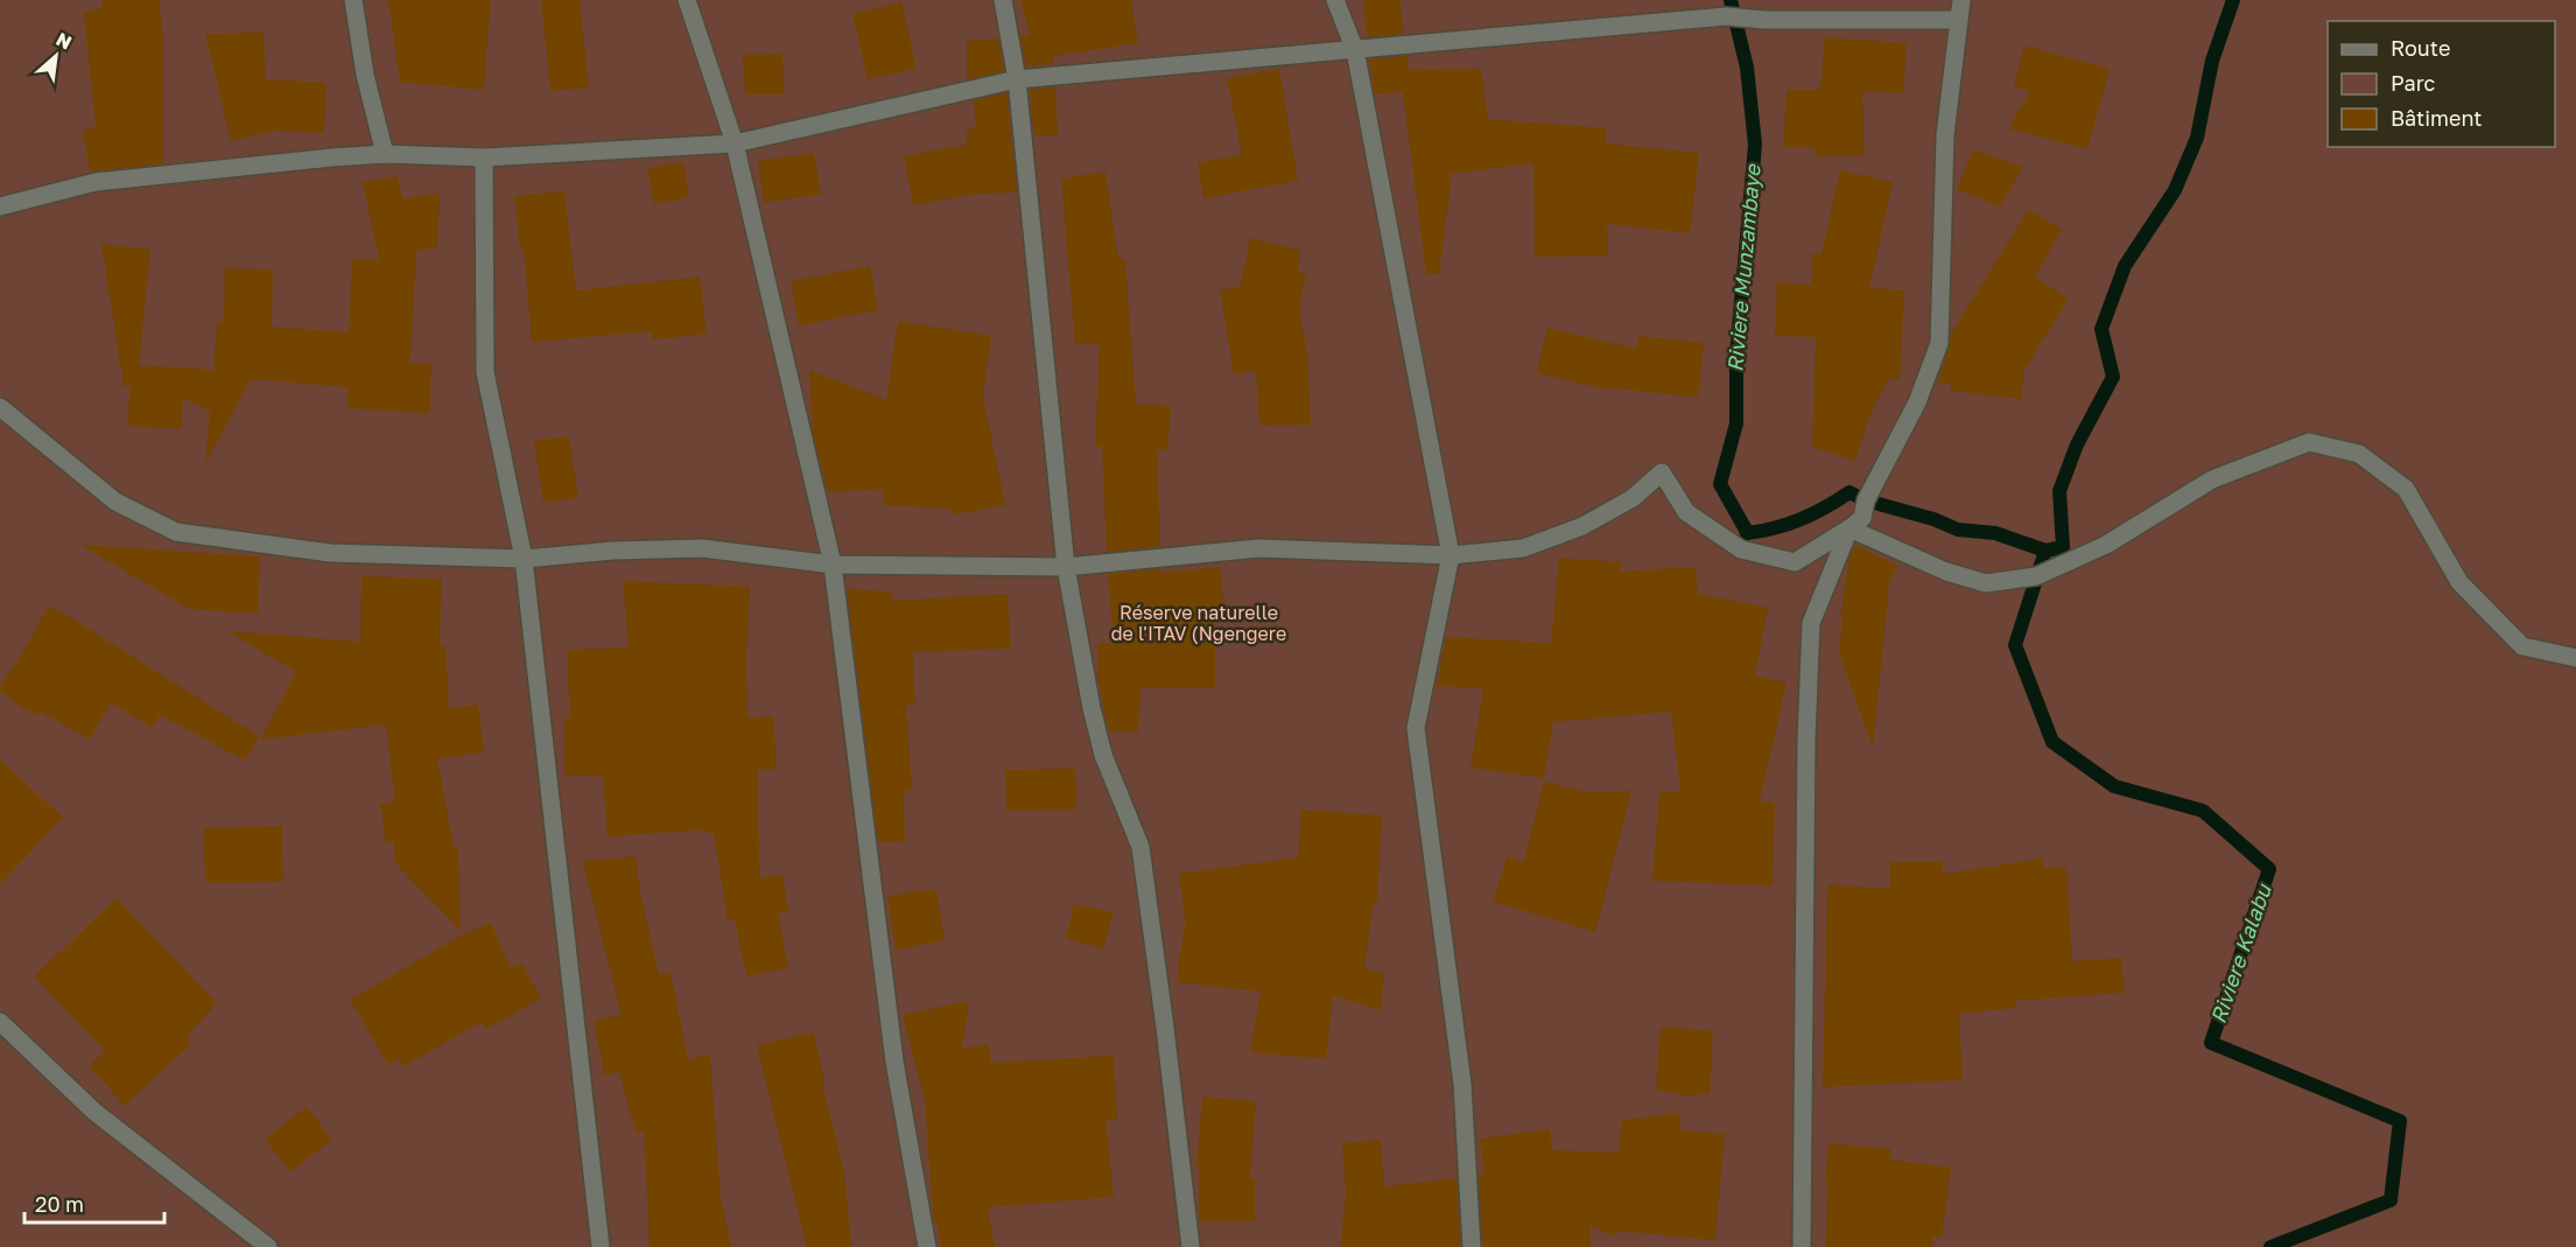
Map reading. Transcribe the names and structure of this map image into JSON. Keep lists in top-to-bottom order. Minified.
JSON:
{"water":["Riviere Munzambaye","Riviere Kalabu"],"parks":["Réserve naturelle de l'ITAV (Ngengere"],"legend":["Route","Parc","Bâtiment"],"scale_bar":"20 m","north":"top right"}
